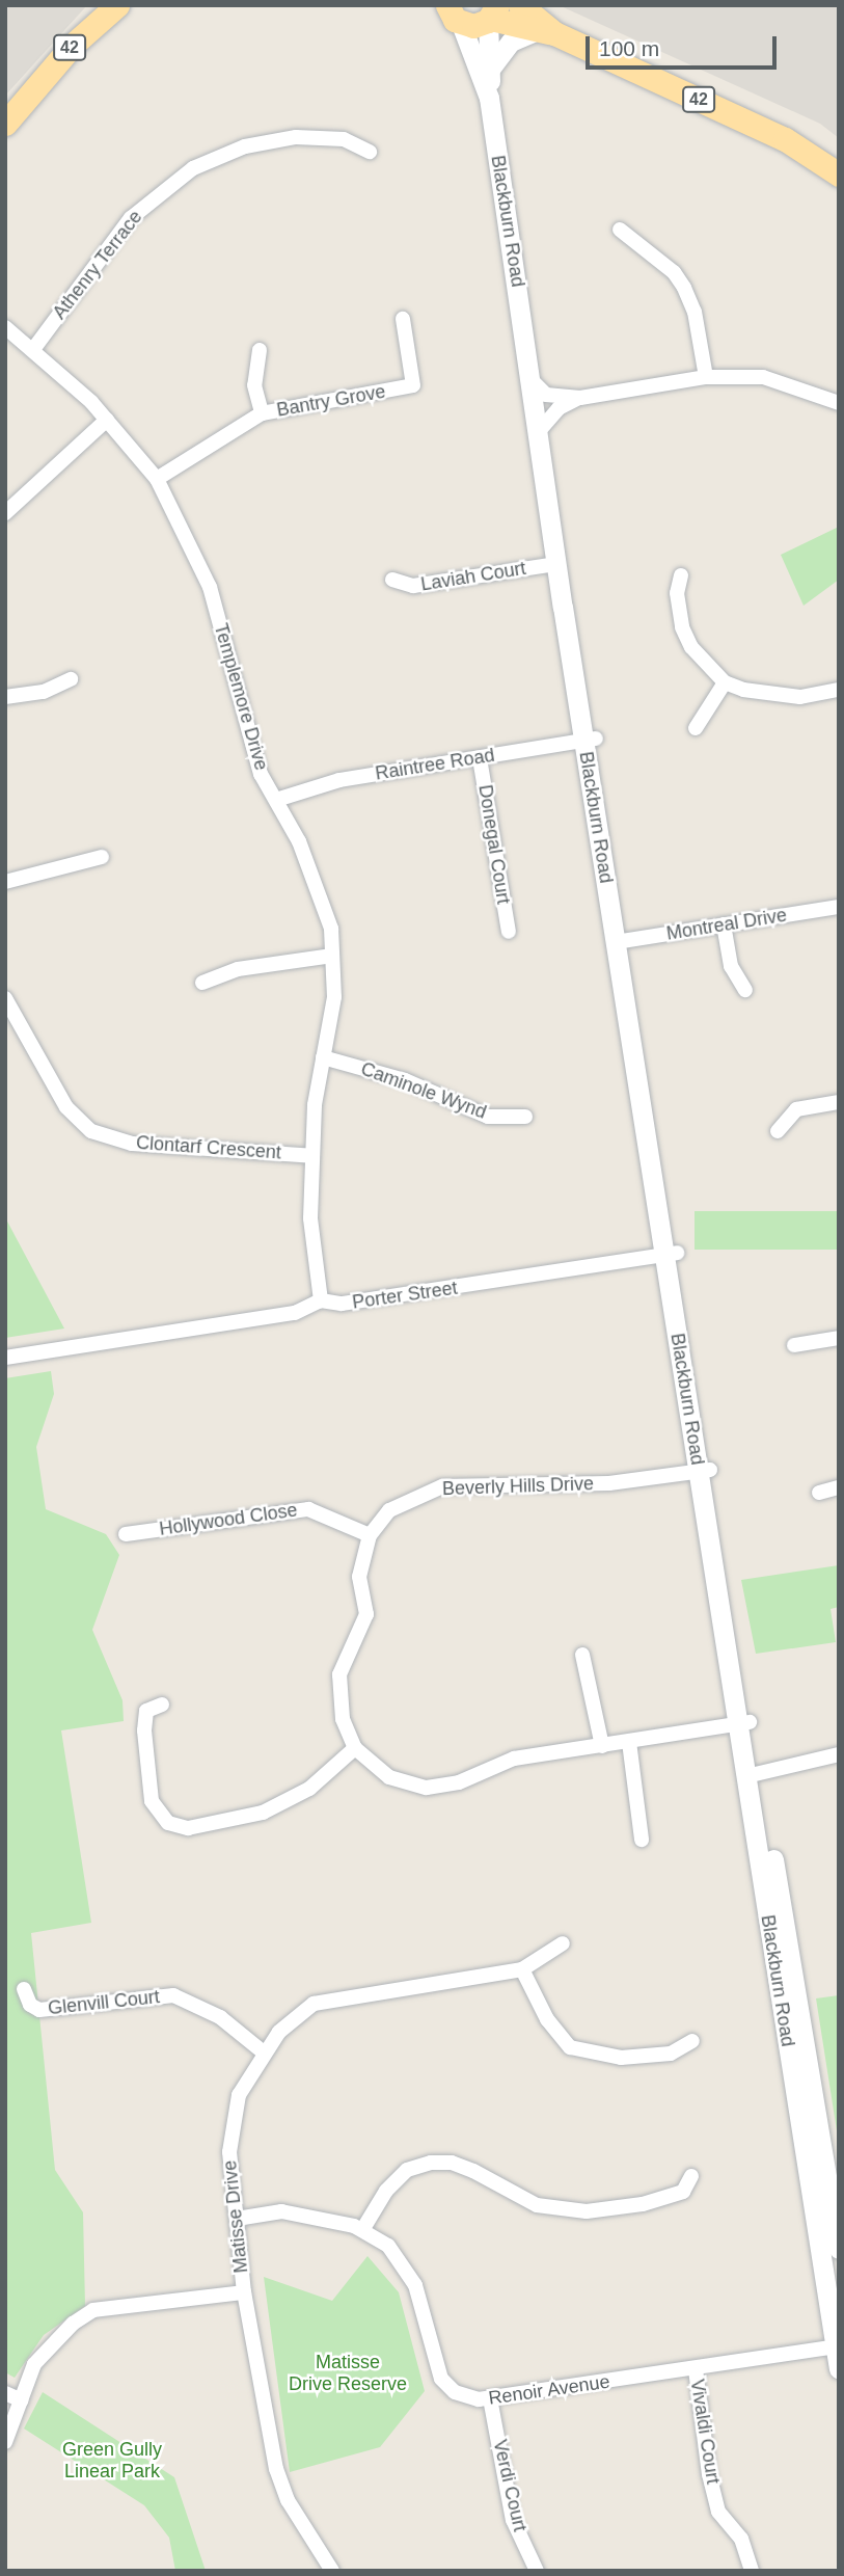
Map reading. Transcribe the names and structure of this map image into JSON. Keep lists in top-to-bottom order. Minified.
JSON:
{"streets":{"main road":["42","Blackburn Road"],"street":["Athenry Terrace","Bantry Grove","Laviah Court","Templemore Drive","Raintree Road","Donegal Court","Montreal Drive","Caminole Wynd","Clontarf Crescent","Porter Street","Beverly Hills Drive","Hollywood Close","Glenvill Court","Matisse Drive","Renoir Avenue","Vivaldi Court","Verdi Court"]},"crossings":[["42","Blackburn Road"],["Blackburn Road","Laviah Court"],["Blackburn Road","Raintree Road"],["Blackburn Road","Montreal Drive"],["Blackburn Road","Porter Street"],["Blackburn Road","Beverly Hills Drive"],["Blackburn Road","Renoir Avenue"],["Athenry Terrace","Templemore Drive"],["Bantry Grove","Templemore Drive"],["Templemore Drive","Raintree Road"],["Templemore Drive","Caminole Wynd"],["Templemore Drive","Clontarf Crescent"],["Templemore Drive","Porter Street"],["Raintree Road","Donegal Court"],["Beverly Hills Drive","Hollywood Close"],["Glenvill Court","Matisse Drive"],["Matisse Drive","Renoir Avenue"],["Renoir Avenue","Vivaldi Court"],["Renoir Avenue","Verdi Court"]],"parks":["Matisse Drive Reserve","Green Gully Linear Park"],"scale_bar":"100 m"}
